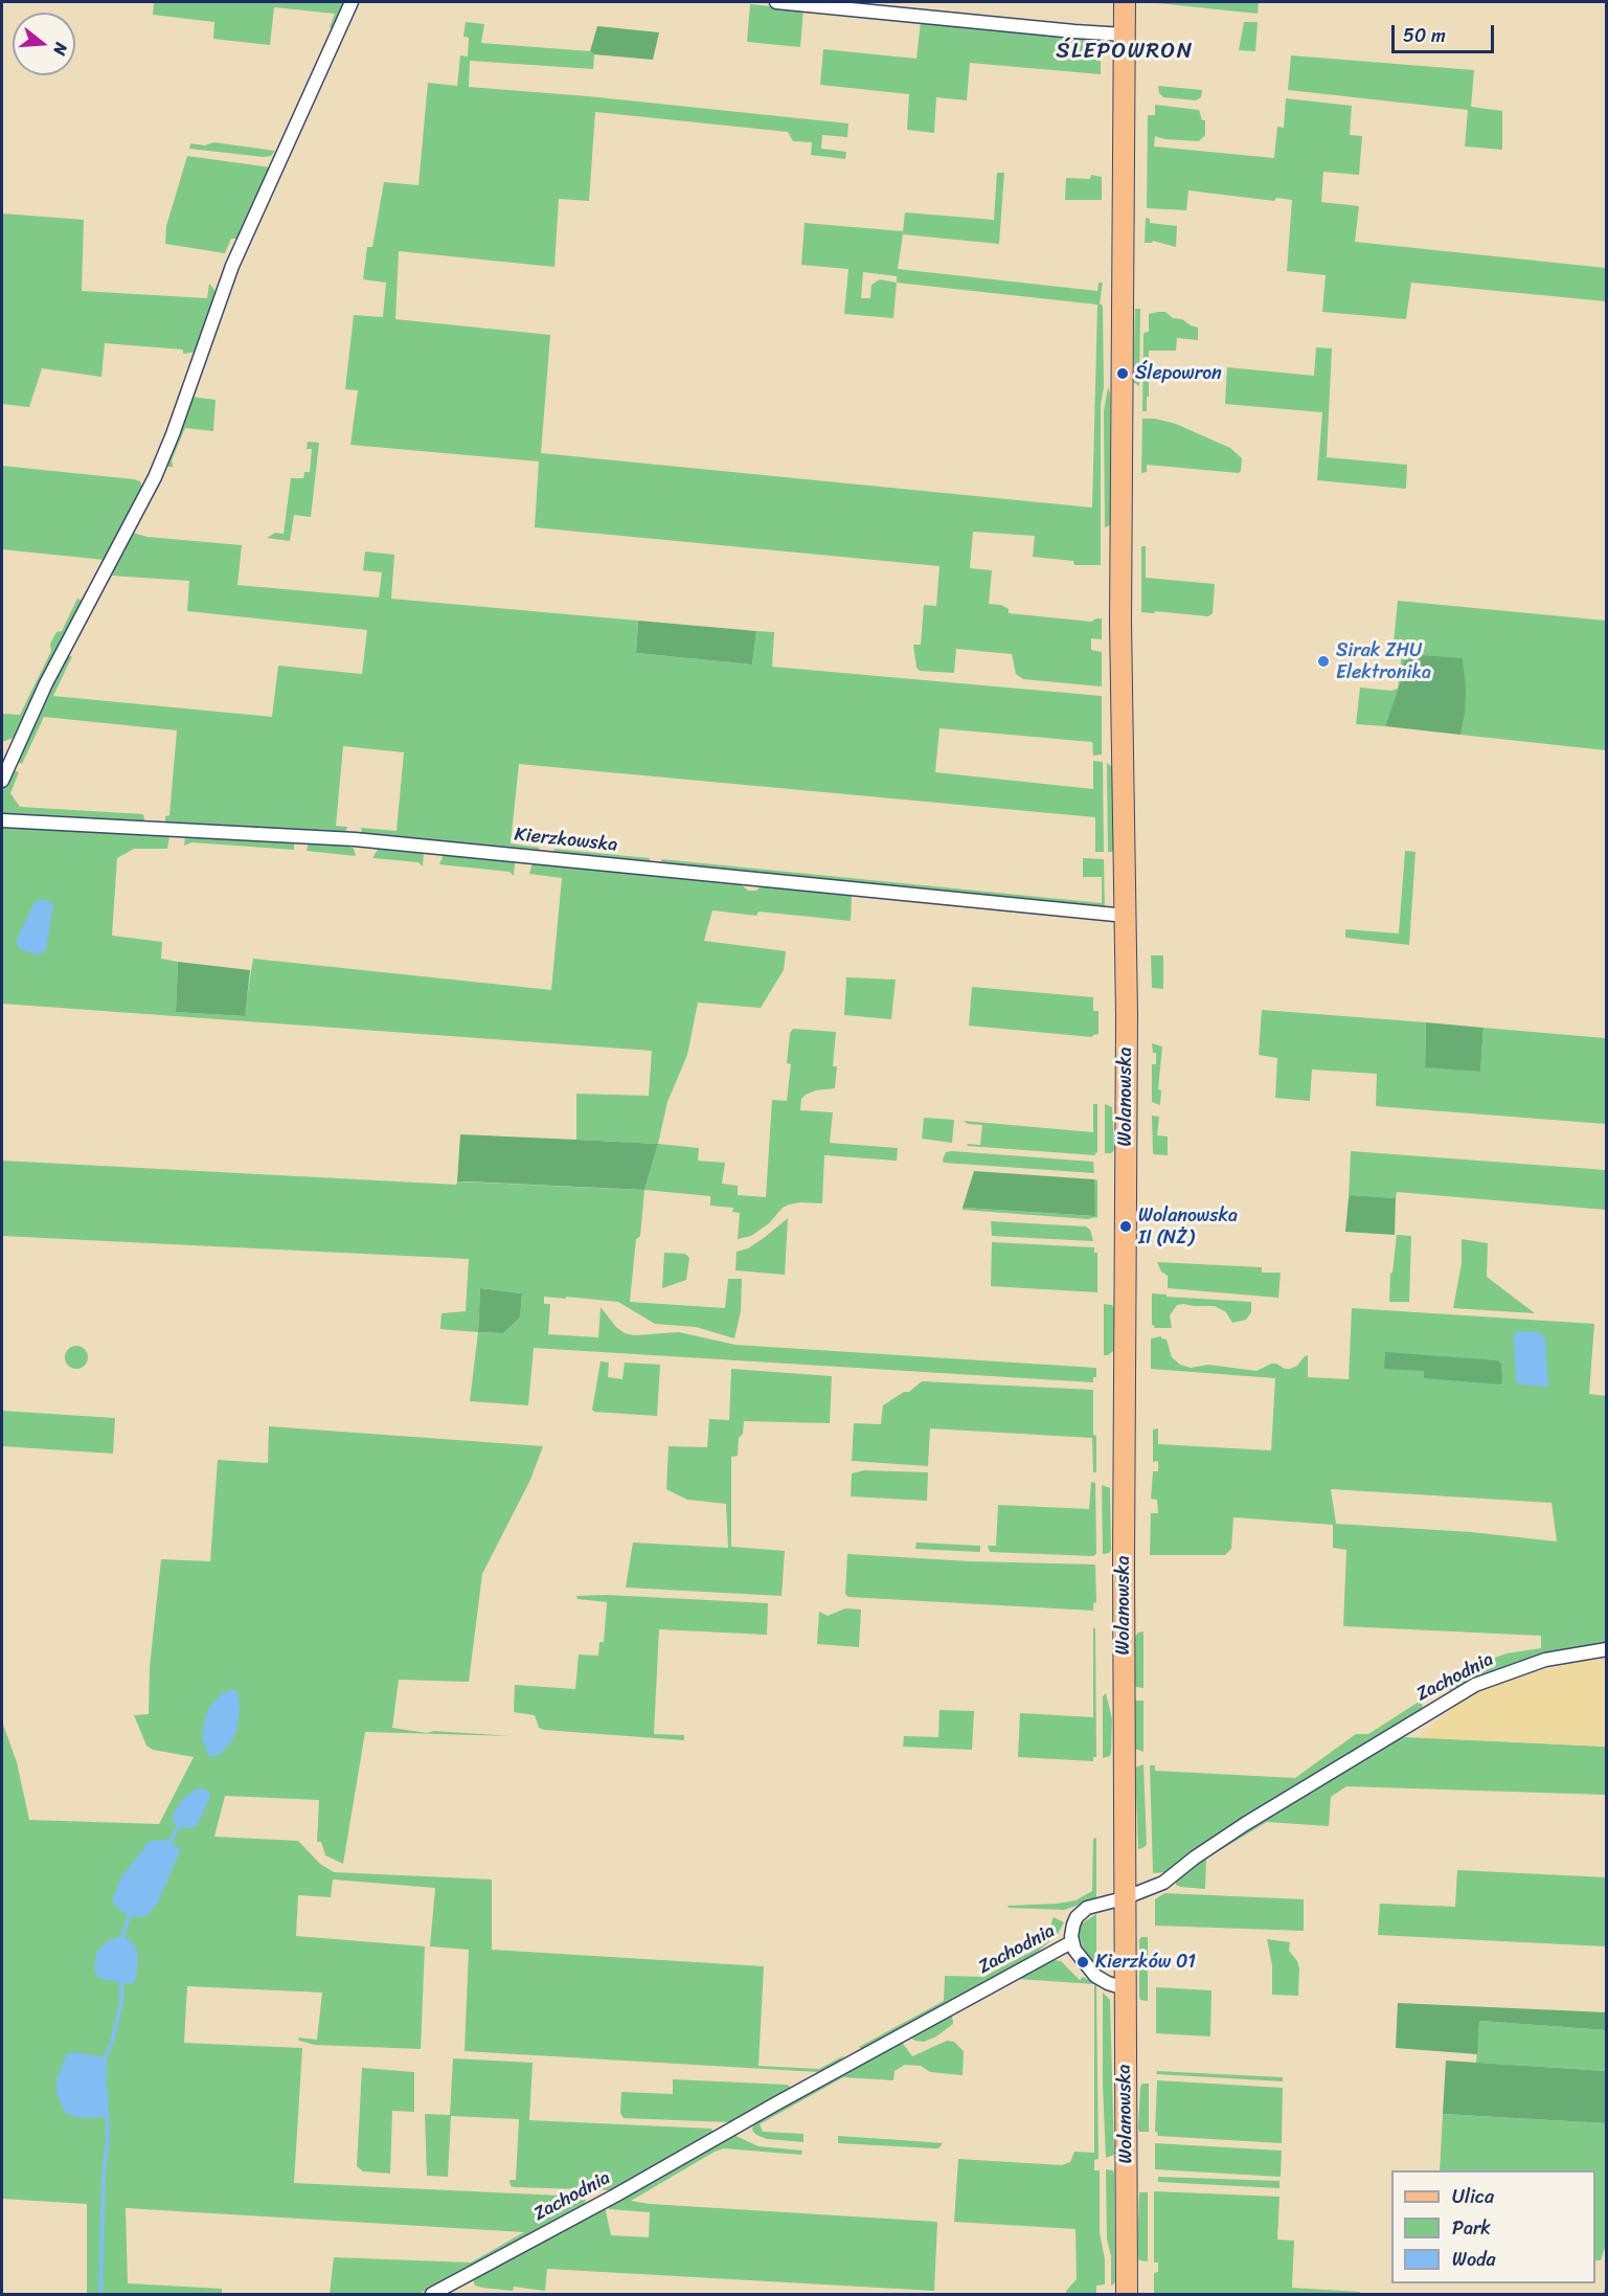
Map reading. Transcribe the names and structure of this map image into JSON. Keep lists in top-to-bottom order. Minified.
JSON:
{"streets":{"main road":["Wolanowska"],"street":["Kierzkowska","Zachodnia"]},"crossings":[["Kierzkowska","Wolanowska"],["Wolanowska","Zachodnia"]],"districts":["ŚLEPOWRON"],"places":["Ślepowron","Sirak ZHU Elektronika","Wolanowska II (NŻ)","Kierzków 01"],"legend":["Ulica","Park","Woda"],"scale_bar":"50 m","north":"right"}
